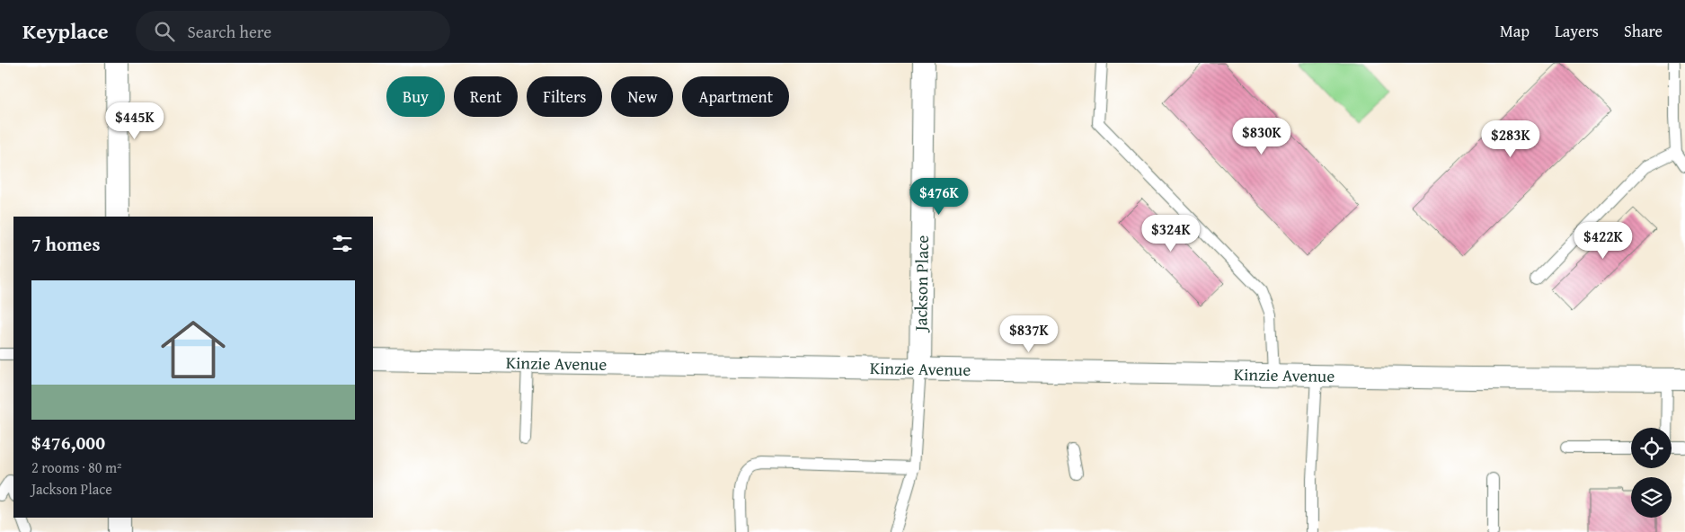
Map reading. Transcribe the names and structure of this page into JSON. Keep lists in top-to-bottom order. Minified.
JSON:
{"streets":{"street":["Jackson Place","Kinzie Avenue"]},"crossings":[["Jackson Place","Kinzie Avenue"]],"page":{"header":"Keyplace","search":"Search here","nav":["Map","Layers","Share"],"chip":["Buy","Rent","Filters","New","Apartment"],"price":["$445K","$830K","$283K","$476K","$324K","$422K","$837K"],"heading":"7 homes","list":[{"name":"$476,000","note":"2 rooms · 80 m² · Jackson Place"}]}}
